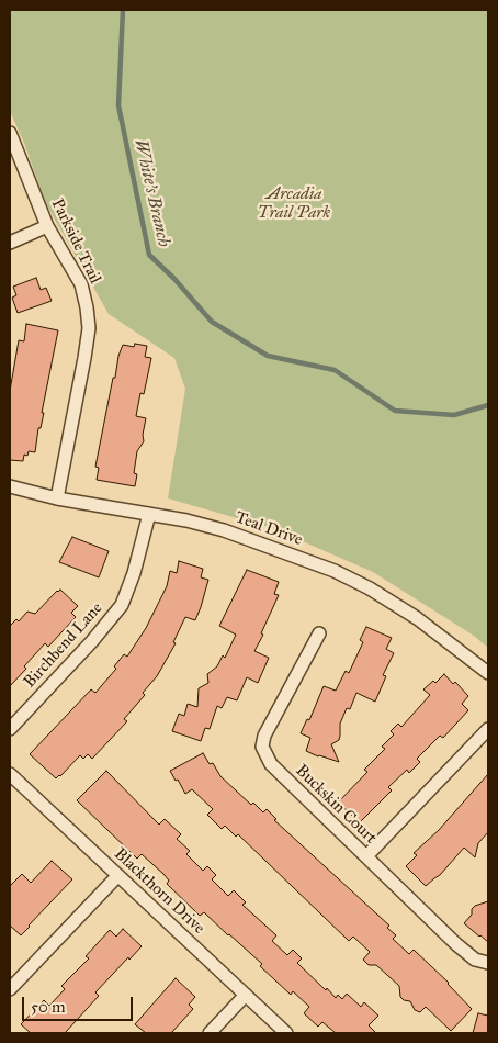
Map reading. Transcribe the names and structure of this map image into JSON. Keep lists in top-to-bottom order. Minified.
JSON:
{"streets":{"street":["Parkside Trail","Teal Drive","Birchbend Lane","Buckskin Court","Blackthorn Drive"]},"crossings":[["Parkside Trail","Teal Drive"],["Teal Drive","Birchbend Lane"]],"water":["White's Branch"],"parks":["Arcadia Trail Park"],"scale_bar":"50 m"}
